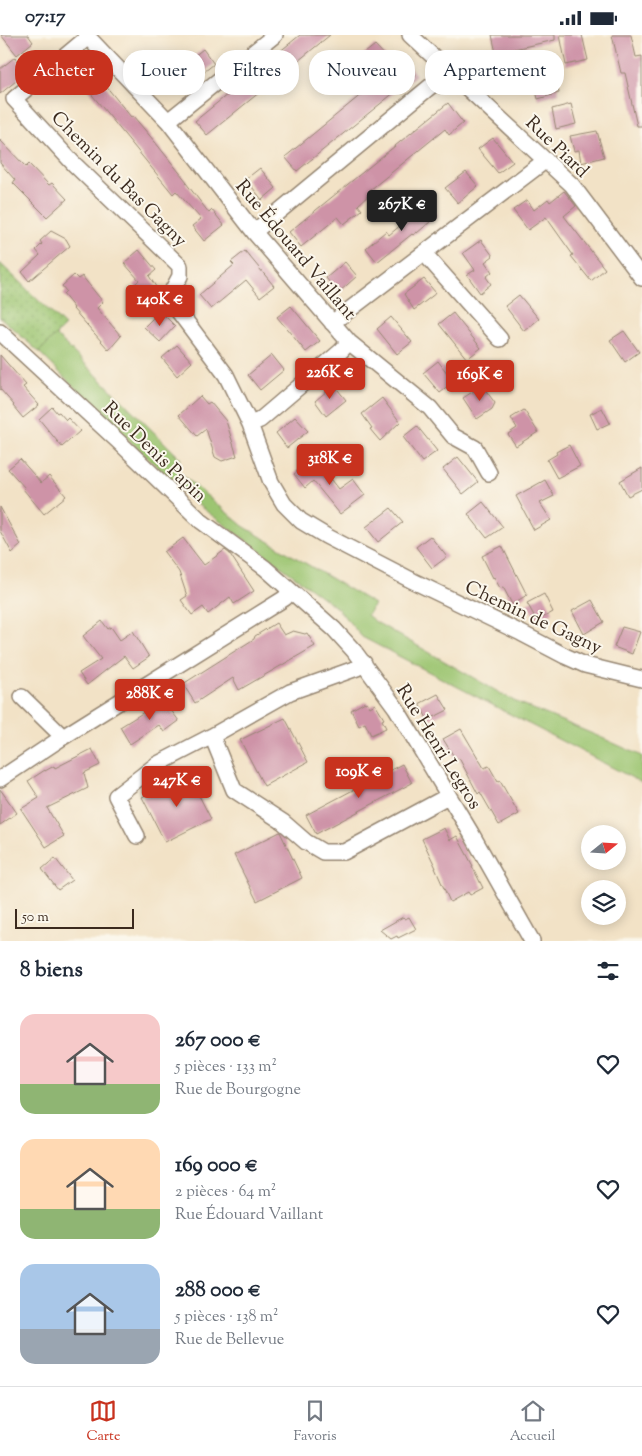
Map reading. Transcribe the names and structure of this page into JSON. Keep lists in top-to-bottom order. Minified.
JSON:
{"streets":{"street":["Rue Piard","Chemin du Bas Gagny","Rue Édouard Vaillant","Rue Denis Papin","Chemin de Gagny","Rue Henri Legros"]},"crossings":[["Chemin du Bas Gagny","Rue Édouard Vaillant"],["Chemin du Bas Gagny","Chemin de Gagny"],["Rue Denis Papin","Rue Henri Legros"]],"scale_bar":"50 m","north":"right","page":{"status":"07:17","chip":["Acheter","Louer","Filtres","Nouveau","Appartement"],"price":["267K €","140K €","226K €","169K €","318K €","288K €","109K €","247K €"],"scale":"50 m","heading":"8 biens","list":[{"name":"267 000 €","note":"5 pièces · 133 m² · Rue de Bourgogne"},{"name":"169 000 €","note":"2 pièces · 64 m² · Rue Édouard Vaillant"},{"name":"288 000 €","note":"5 pièces · 138 m² · Rue de Bellevue"}],"tabs":["Carte","Favoris","Accueil"]}}
